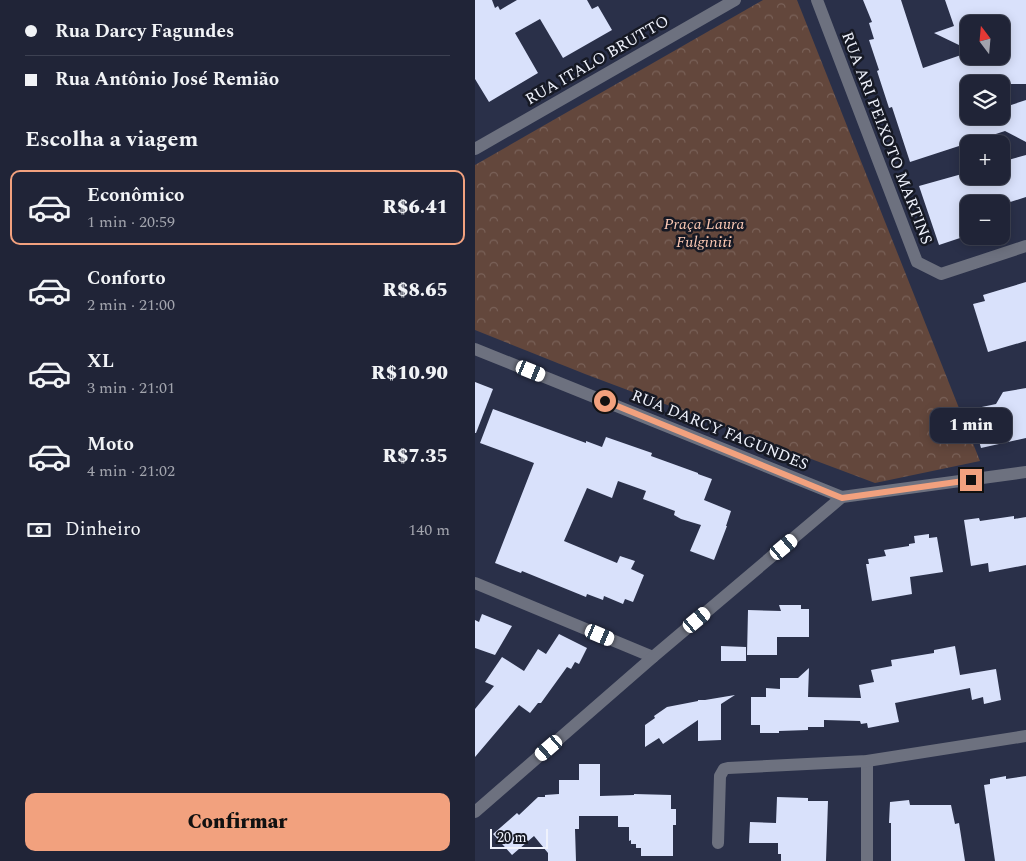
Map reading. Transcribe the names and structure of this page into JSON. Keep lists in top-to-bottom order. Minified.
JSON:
{"streets":{"street":["RUA ITALO BRUTTO","RUA ARI PEIXOTO MARTINS","RUA DARCY FAGUNDES"]},"parks":["Praça Laura Fulginiti"],"scale_bar":"20 m","north":"top","page":{"banner":["Rua Darcy Fagundes","Rua Antônio José Remião"],"map_buttons":["+","−"],"heading":"Escolha a viagem","list":[{"name":"Econômico","note":"1 min · 20:59","value":"R$6.41"},{"name":"Conforto","note":"2 min · 21:00","value":"R$8.65"},{"name":"XL","note":"3 min · 21:01","value":"R$10.90"},{"name":"Moto","note":"4 min · 21:02","value":"R$7.35"}],"bubble":"1 min","pay":["Dinheiro","140 m"],"buttons":"Confirmar","scale":"20 m"}}
